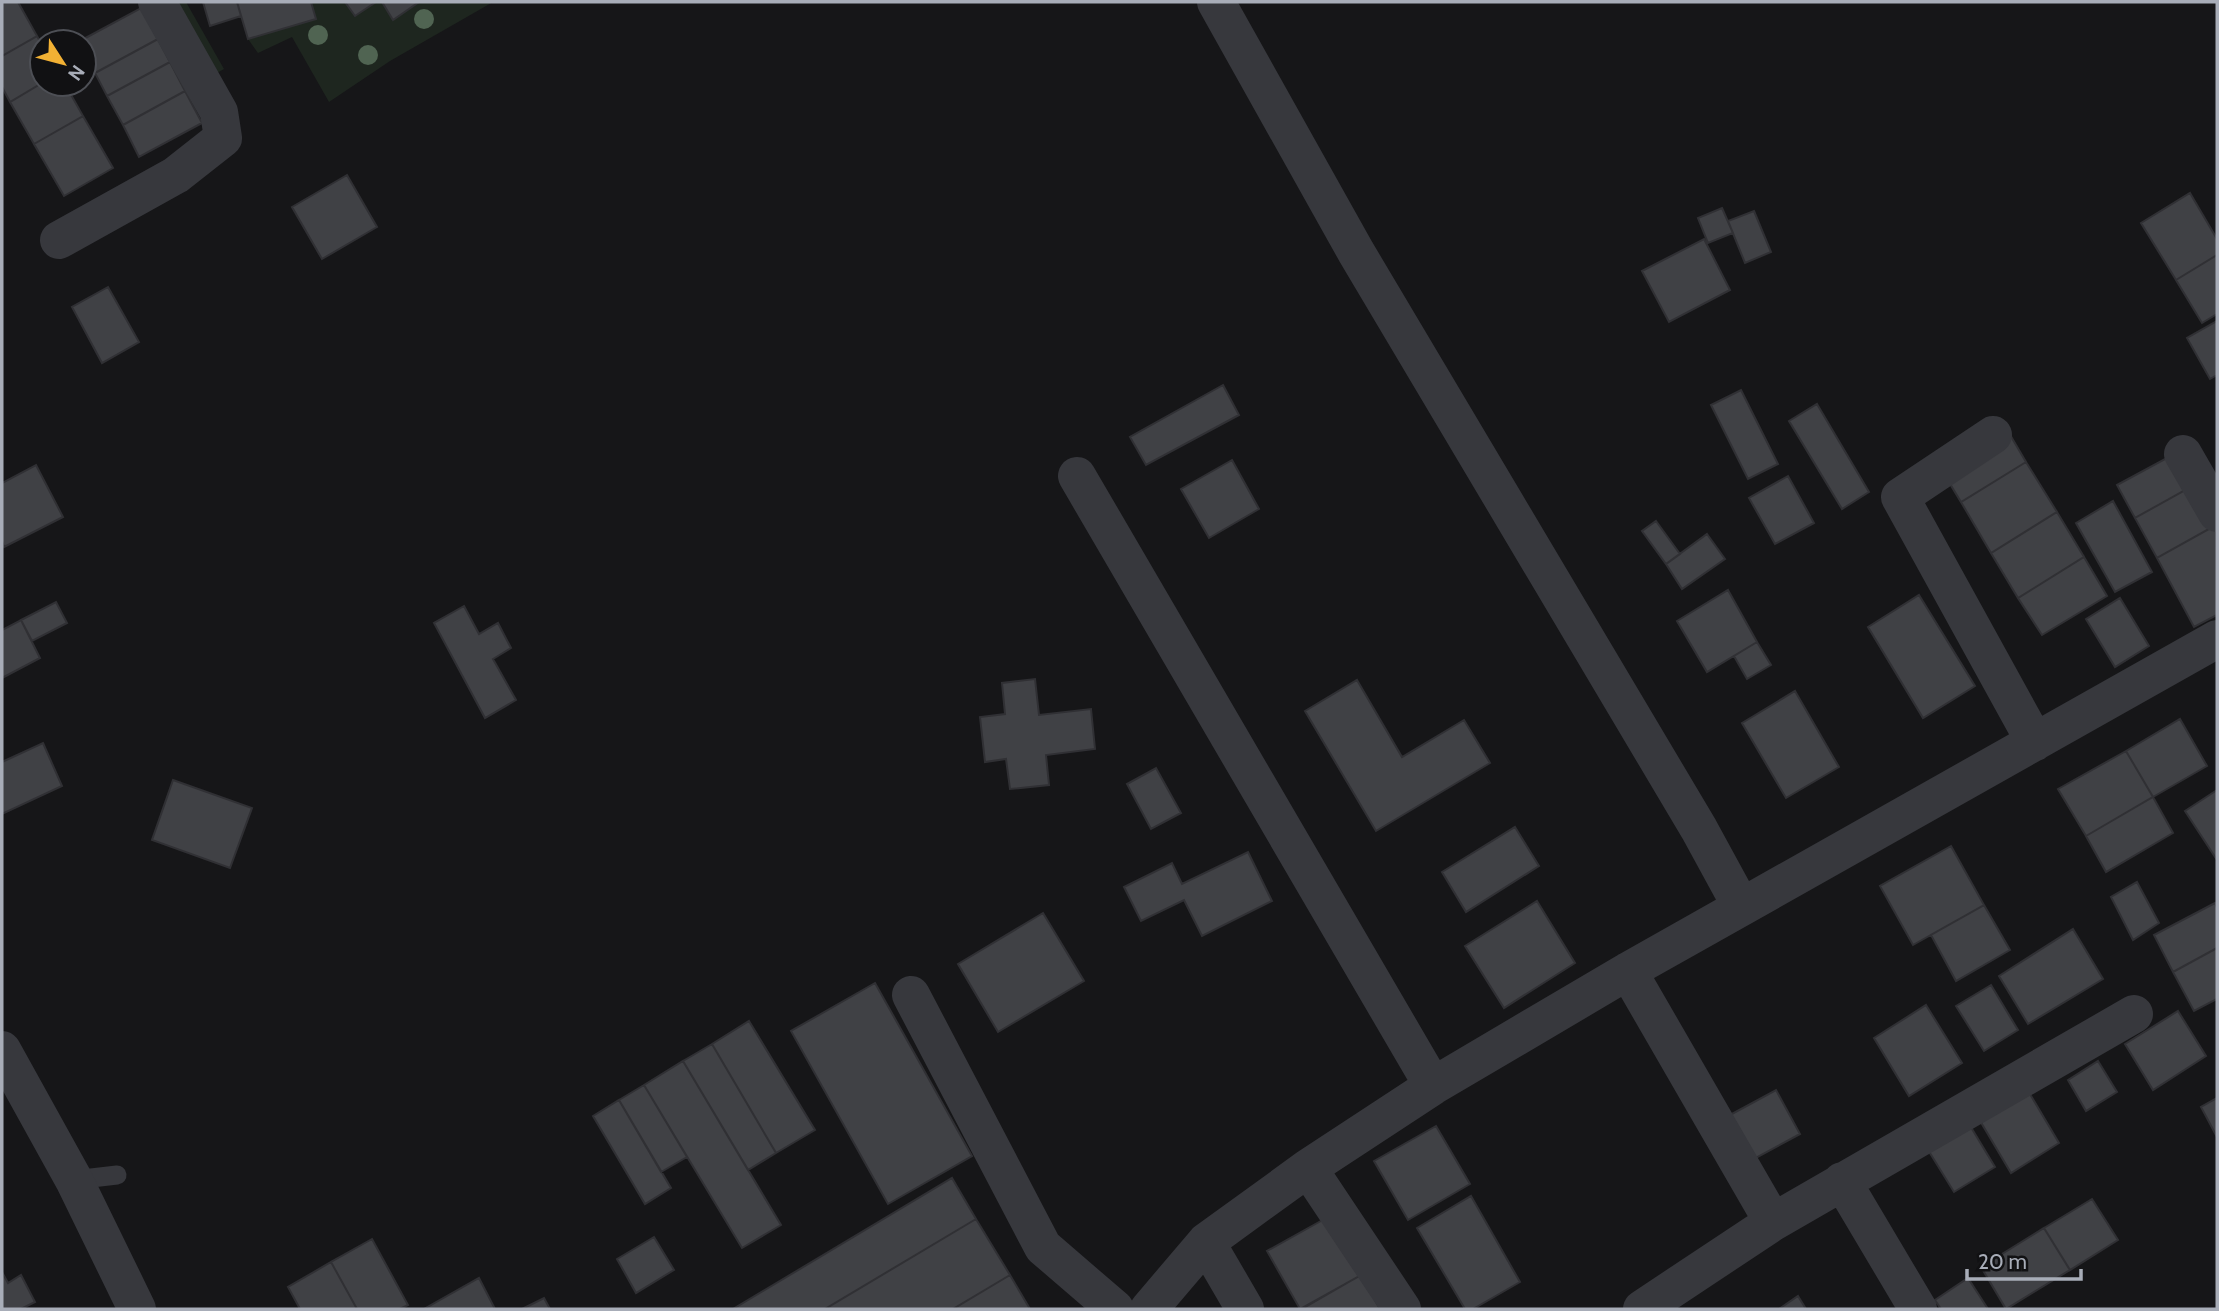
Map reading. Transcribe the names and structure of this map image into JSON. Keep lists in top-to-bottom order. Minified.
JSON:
{"scale_bar":"20 m","north":"bottom right"}
